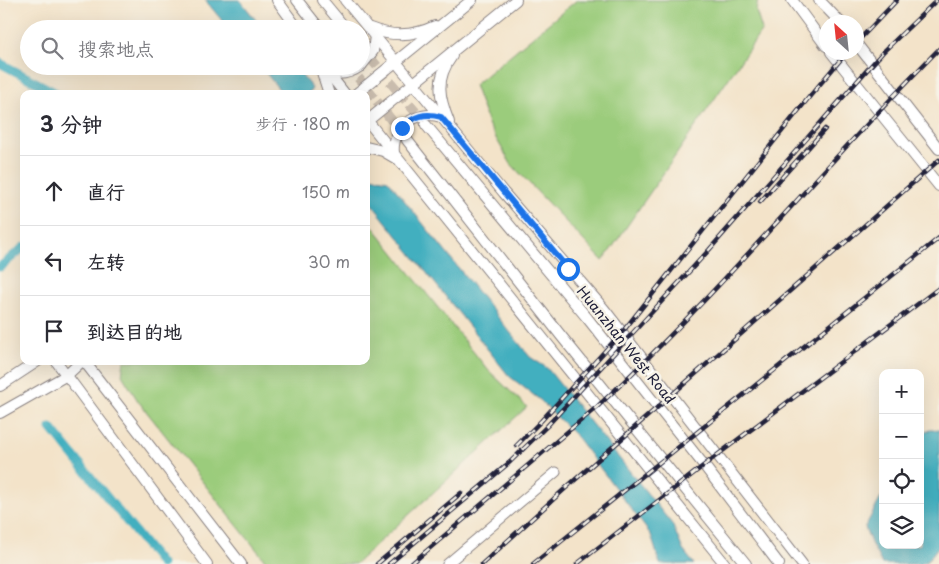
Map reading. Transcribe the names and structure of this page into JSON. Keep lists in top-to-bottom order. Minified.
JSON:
{"streets":{"main road":["Huanzhan West Road"]},"north":"top left","page":{"search":"搜索地点","heading":["3 分钟","步行 · 180 m"],"list":[["直行","150 m"],["左转","30 m"],"到达目的地"],"map_buttons":["+","−"]}}
